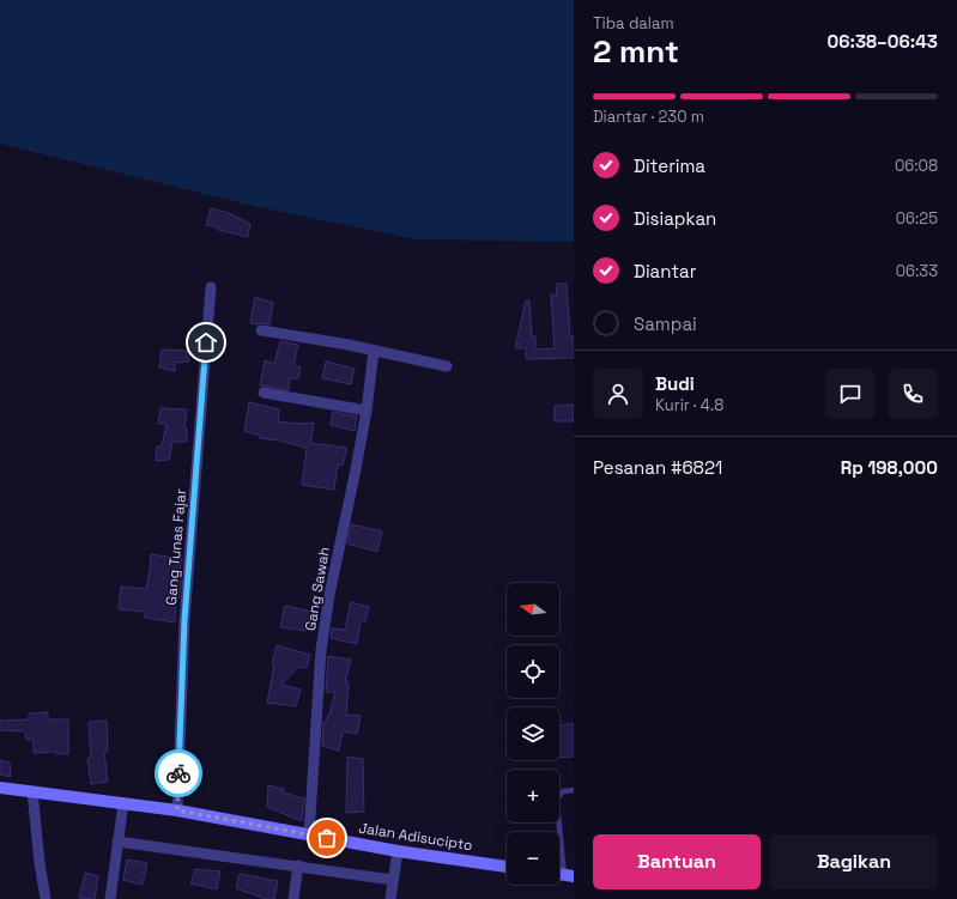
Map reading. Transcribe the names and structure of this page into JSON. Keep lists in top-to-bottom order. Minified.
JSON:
{"streets":{"main road":["Jalan Adisucipto"],"street":["Gang Tunas Fajar","Gang Sawah"]},"crossings":[["Gang Tunas Fajar","Jalan Adisucipto"],["Gang Sawah","Jalan Adisucipto"]],"north":"left","page":{"heading":["2 mnt","Tiba dalam","06:38–06:43"],"panel":["Budi","Kurir · 4.8","Pesanan #6821","Rp 198,000"],"bar":"Diantar · 230 m","list":[["Diterima","06:08"],["Disiapkan","06:25"],["Diantar","06:33"],"Sampai"],"map_buttons":["+","−"],"buttons":["Bantuan","Bagikan"]}}
